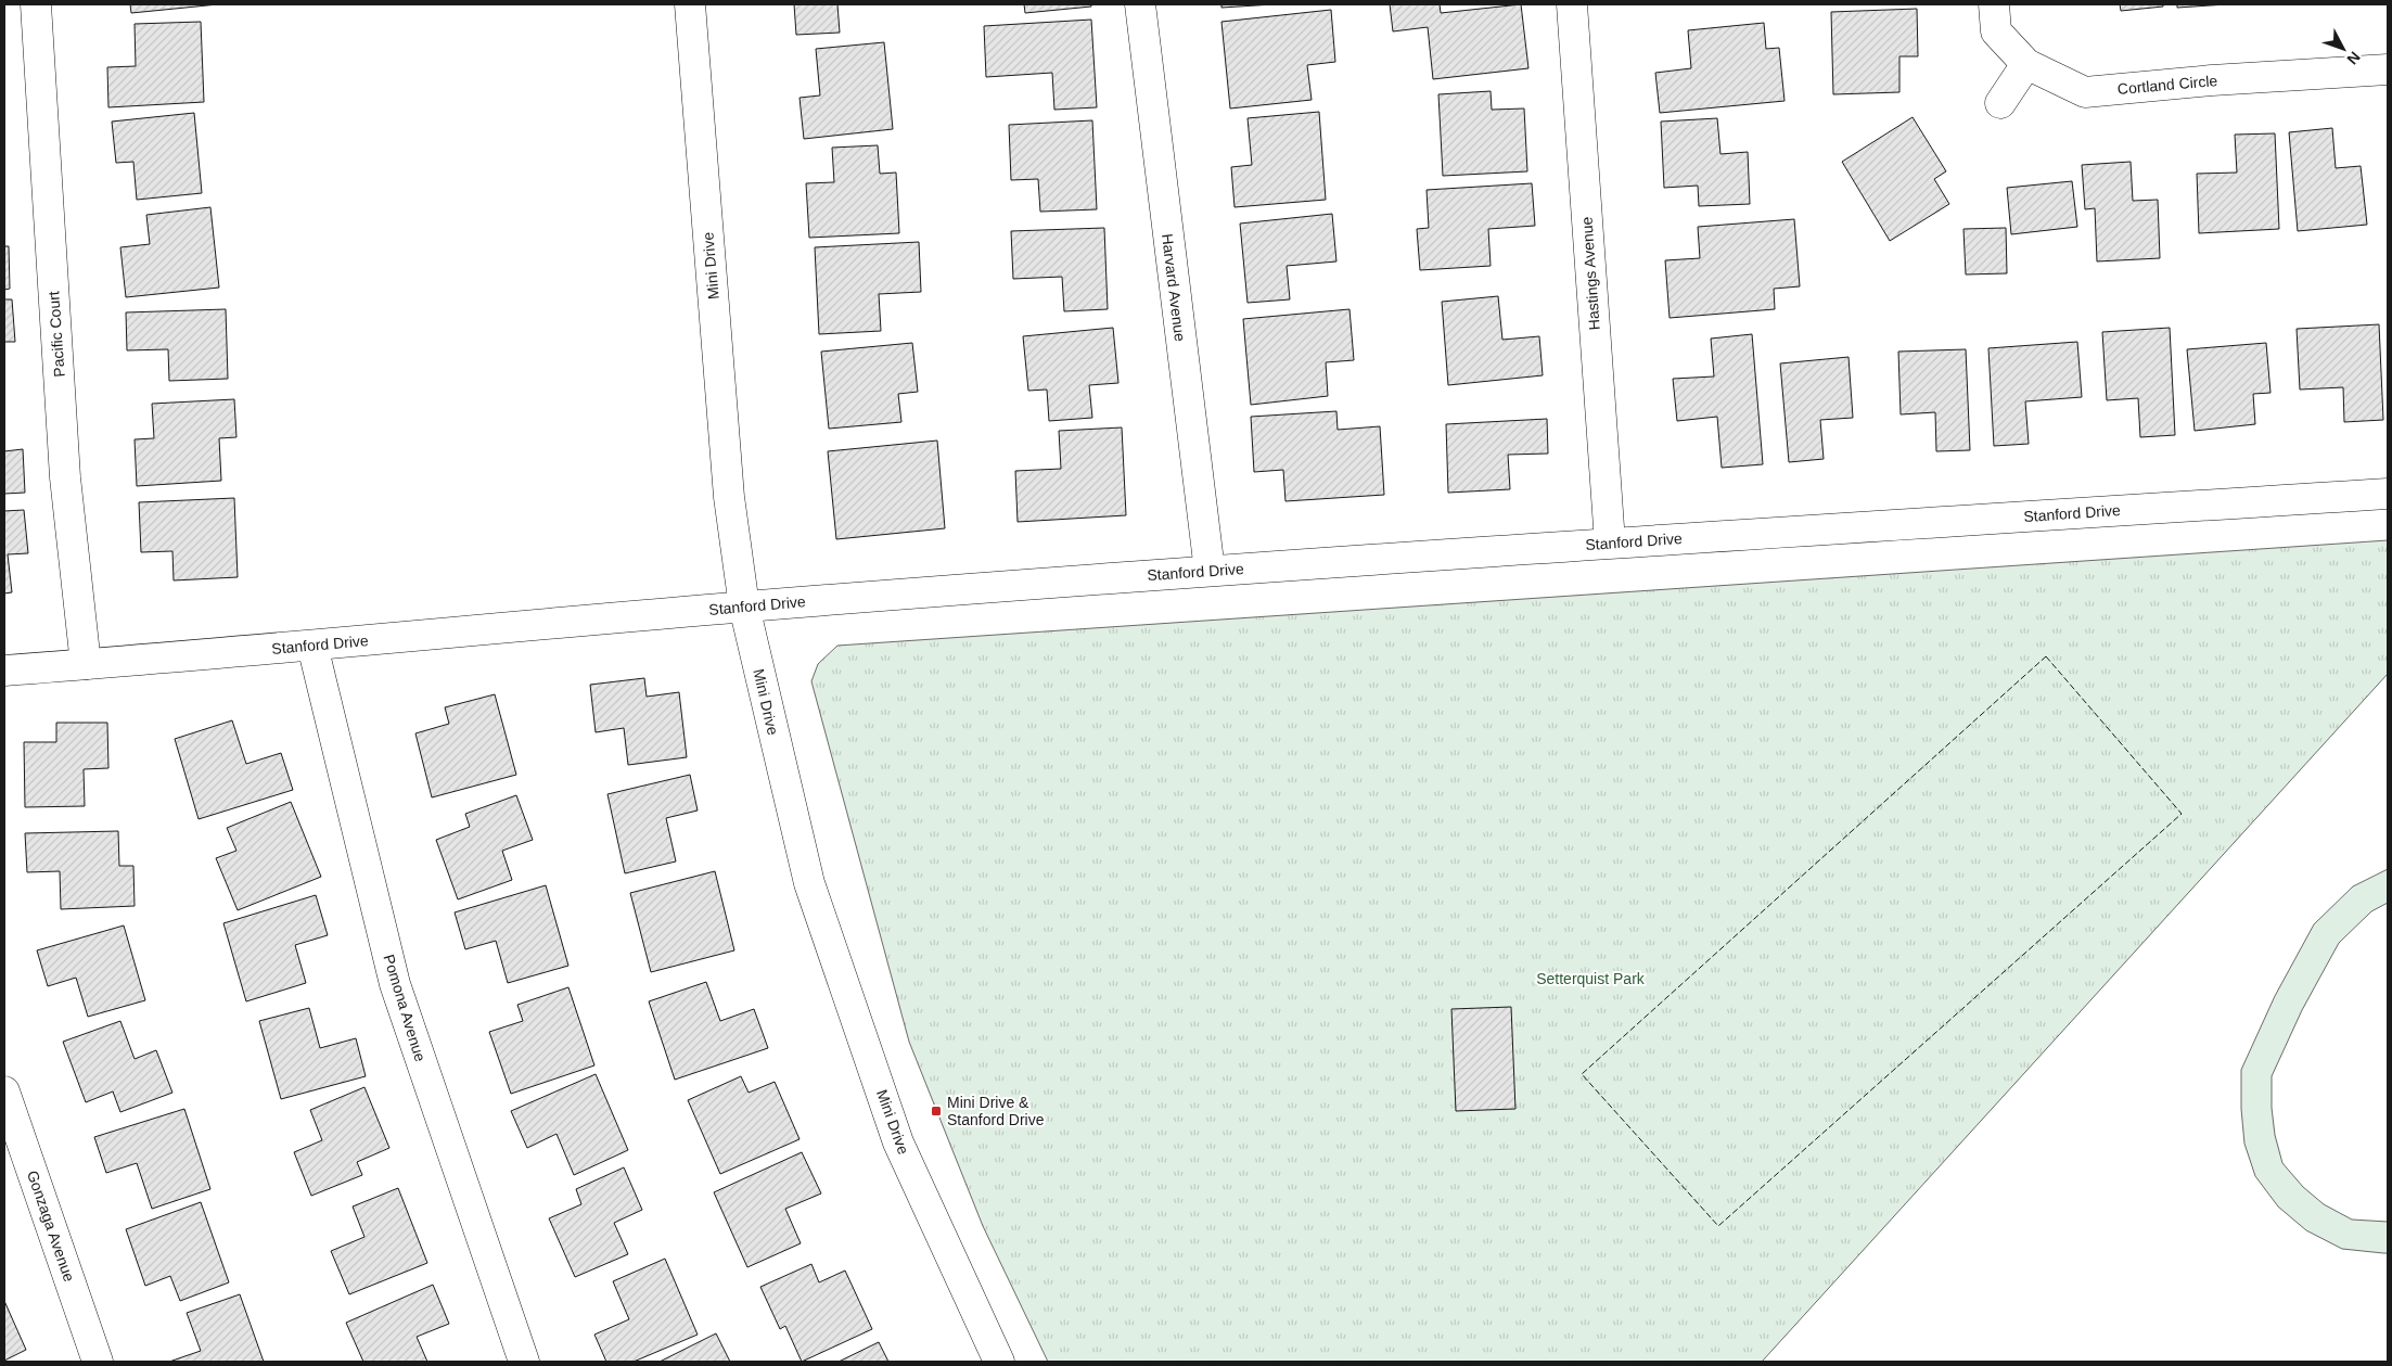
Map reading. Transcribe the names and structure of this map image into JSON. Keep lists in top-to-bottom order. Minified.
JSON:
{"streets":{"street":["Cortland Circle","Mini Drive","Hastings Avenue","Harvard Avenue","Pacific Court","Stanford Drive","Pomona Avenue","Gonzaga Avenue"]},"crossings":[["Mini Drive","Stanford Drive"],["Hastings Avenue","Stanford Drive"],["Harvard Avenue","Stanford Drive"],["Pacific Court","Stanford Drive"],["Stanford Drive","Pomona Avenue"]],"parks":["Setterquist Park"],"places":{"transit":["Mini Drive & Stanford Drive"]},"north":"bottom right"}
